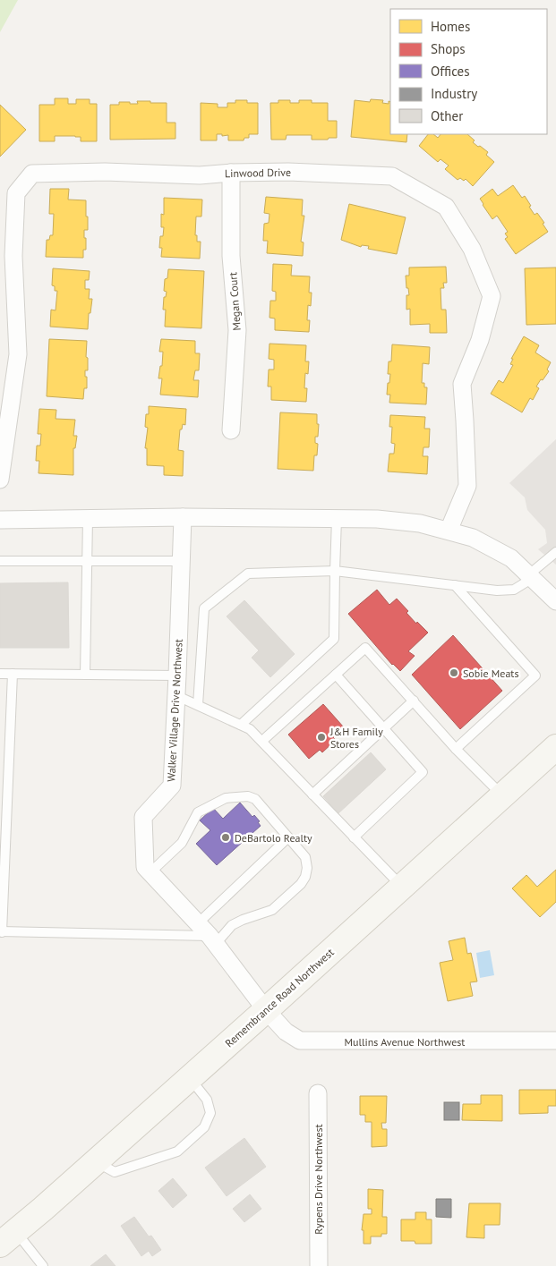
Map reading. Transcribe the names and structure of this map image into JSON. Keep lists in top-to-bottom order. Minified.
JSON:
{"streets":{"main road":["Remembrance Road Northwest"],"street":["Linwood Drive","Megan Court","Walker Village Drive Northwest","Mullins Avenue Northwest","Rypens Drive Northwest"]},"crossings":[["Linwood Drive","Megan Court"],["Walker Village Drive Northwest","Remembrance Road Northwest"],["Walker Village Drive Northwest","Mullins Avenue Northwest"],["Remembrance Road Northwest","Mullins Avenue Northwest"]],"places":["Sobie Meats","J&H Family Stores","DeBartolo Realty"],"legend":["Homes","Shops","Offices","Industry","Other"]}
